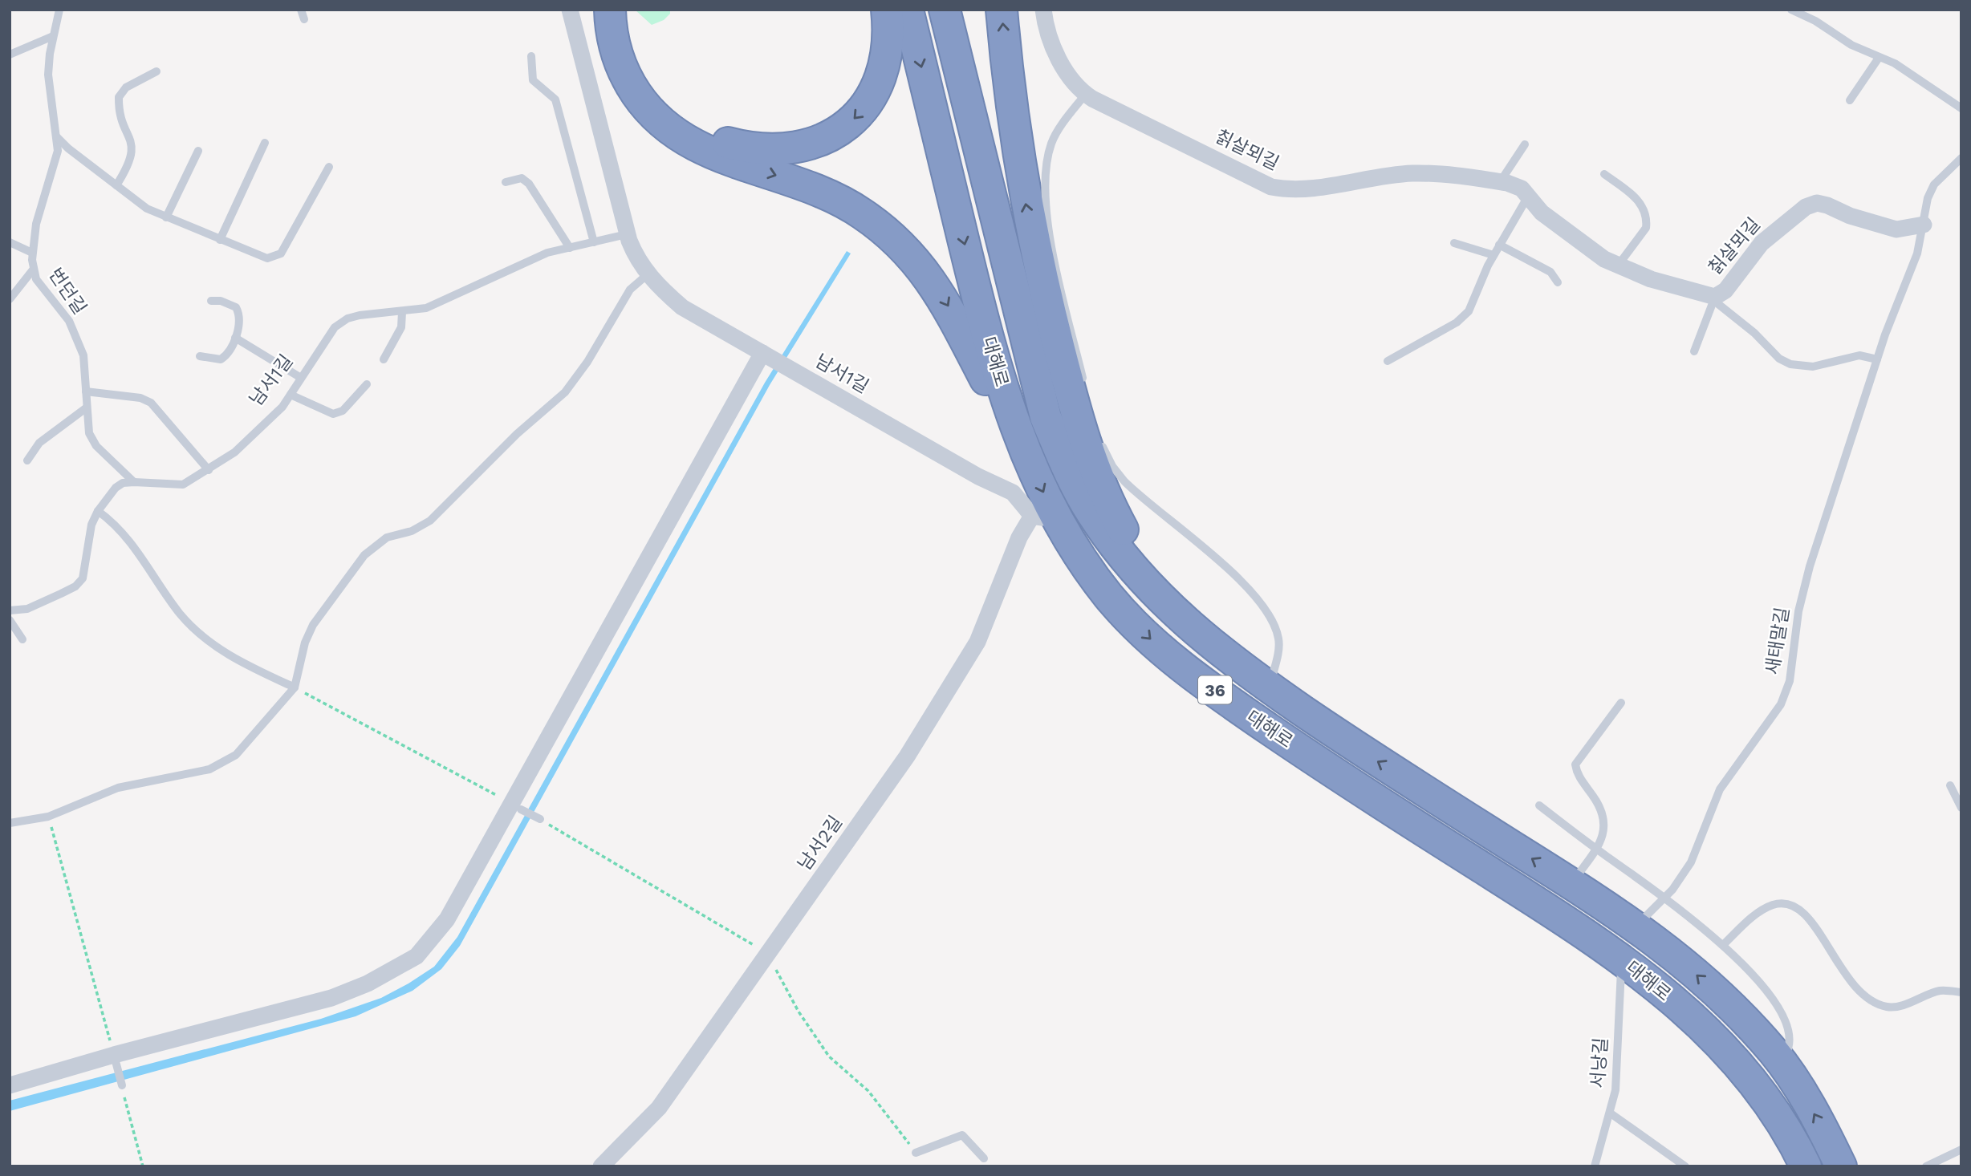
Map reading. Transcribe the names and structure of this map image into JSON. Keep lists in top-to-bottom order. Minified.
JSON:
{"streets":{"highway":["대해로","36"],"street":["칡살뫼길","남서1길","남서2길"],"lane":["번던길","새태말길","서낭길"]},"crossings":[["칡살뫼길","새태말길"],["번던길","남서1길"],["대해로","남서1길"],["대해로","새태말길"],["대해로","남서2길"],["대해로","서낭길"],["남서1길","남서2길"]]}
